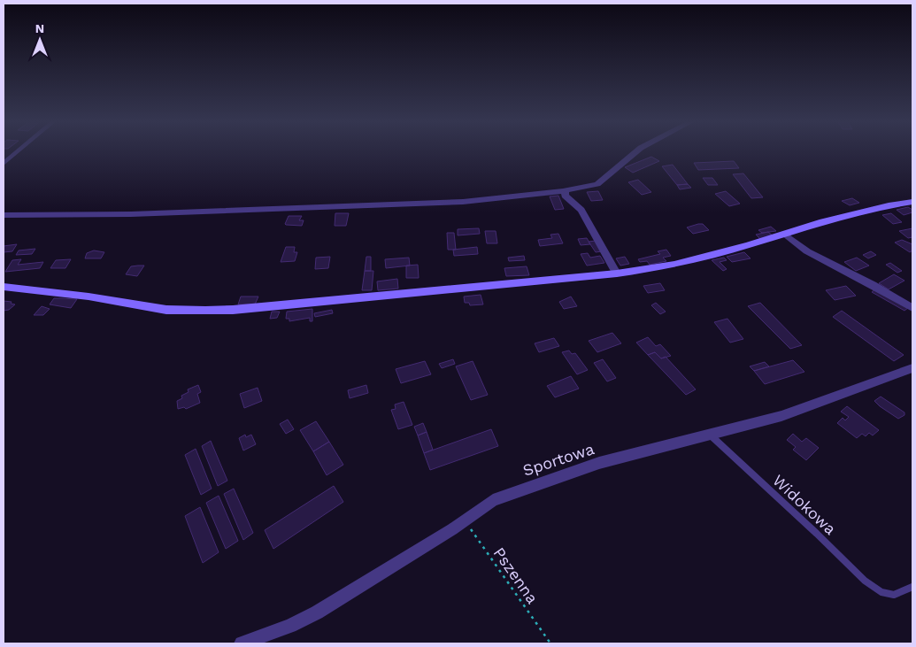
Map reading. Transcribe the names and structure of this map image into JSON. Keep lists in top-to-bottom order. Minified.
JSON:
{"streets":{"street":["Sportowa"],"lane":["Widokowa"],"path":["Pszenna"]},"crossings":[["Sportowa","Widokowa"],["Sportowa","Pszenna"]],"north":"top"}
